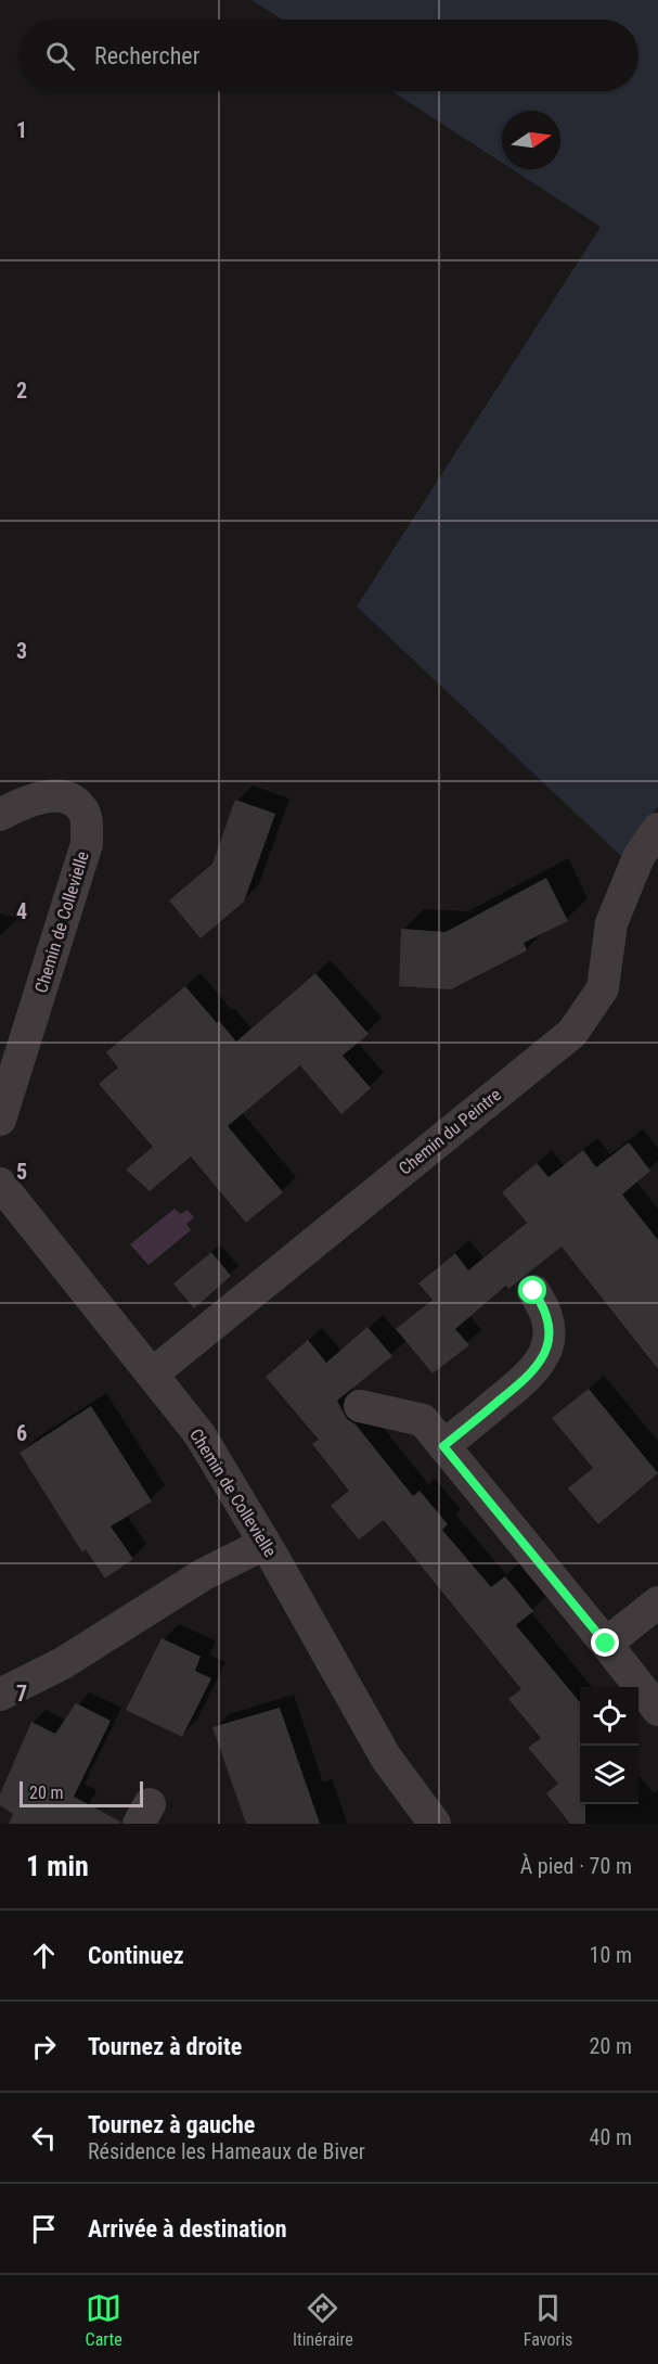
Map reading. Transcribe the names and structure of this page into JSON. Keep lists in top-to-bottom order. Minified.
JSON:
{"streets":{"street":["Chemin de Collevielle","Chemin du Peintre"]},"crossings":[["Chemin de Collevielle","Chemin du Peintre"]],"scale_bar":"20 m","north":"right","page":{"search":"Rechercher","scale":"20 m","heading":["1 min","À pied · 70 m"],"list":[["Continuez","10 m"],["Tournez à droite","20 m"],["Tournez à gauche","Résidence les Hameaux de Biver","40 m"],"Arrivée à destination"],"nav":["Carte","Itinéraire","Favoris"]},"grid":{"rows":["1","2","3","4","5","6","7"]}}
